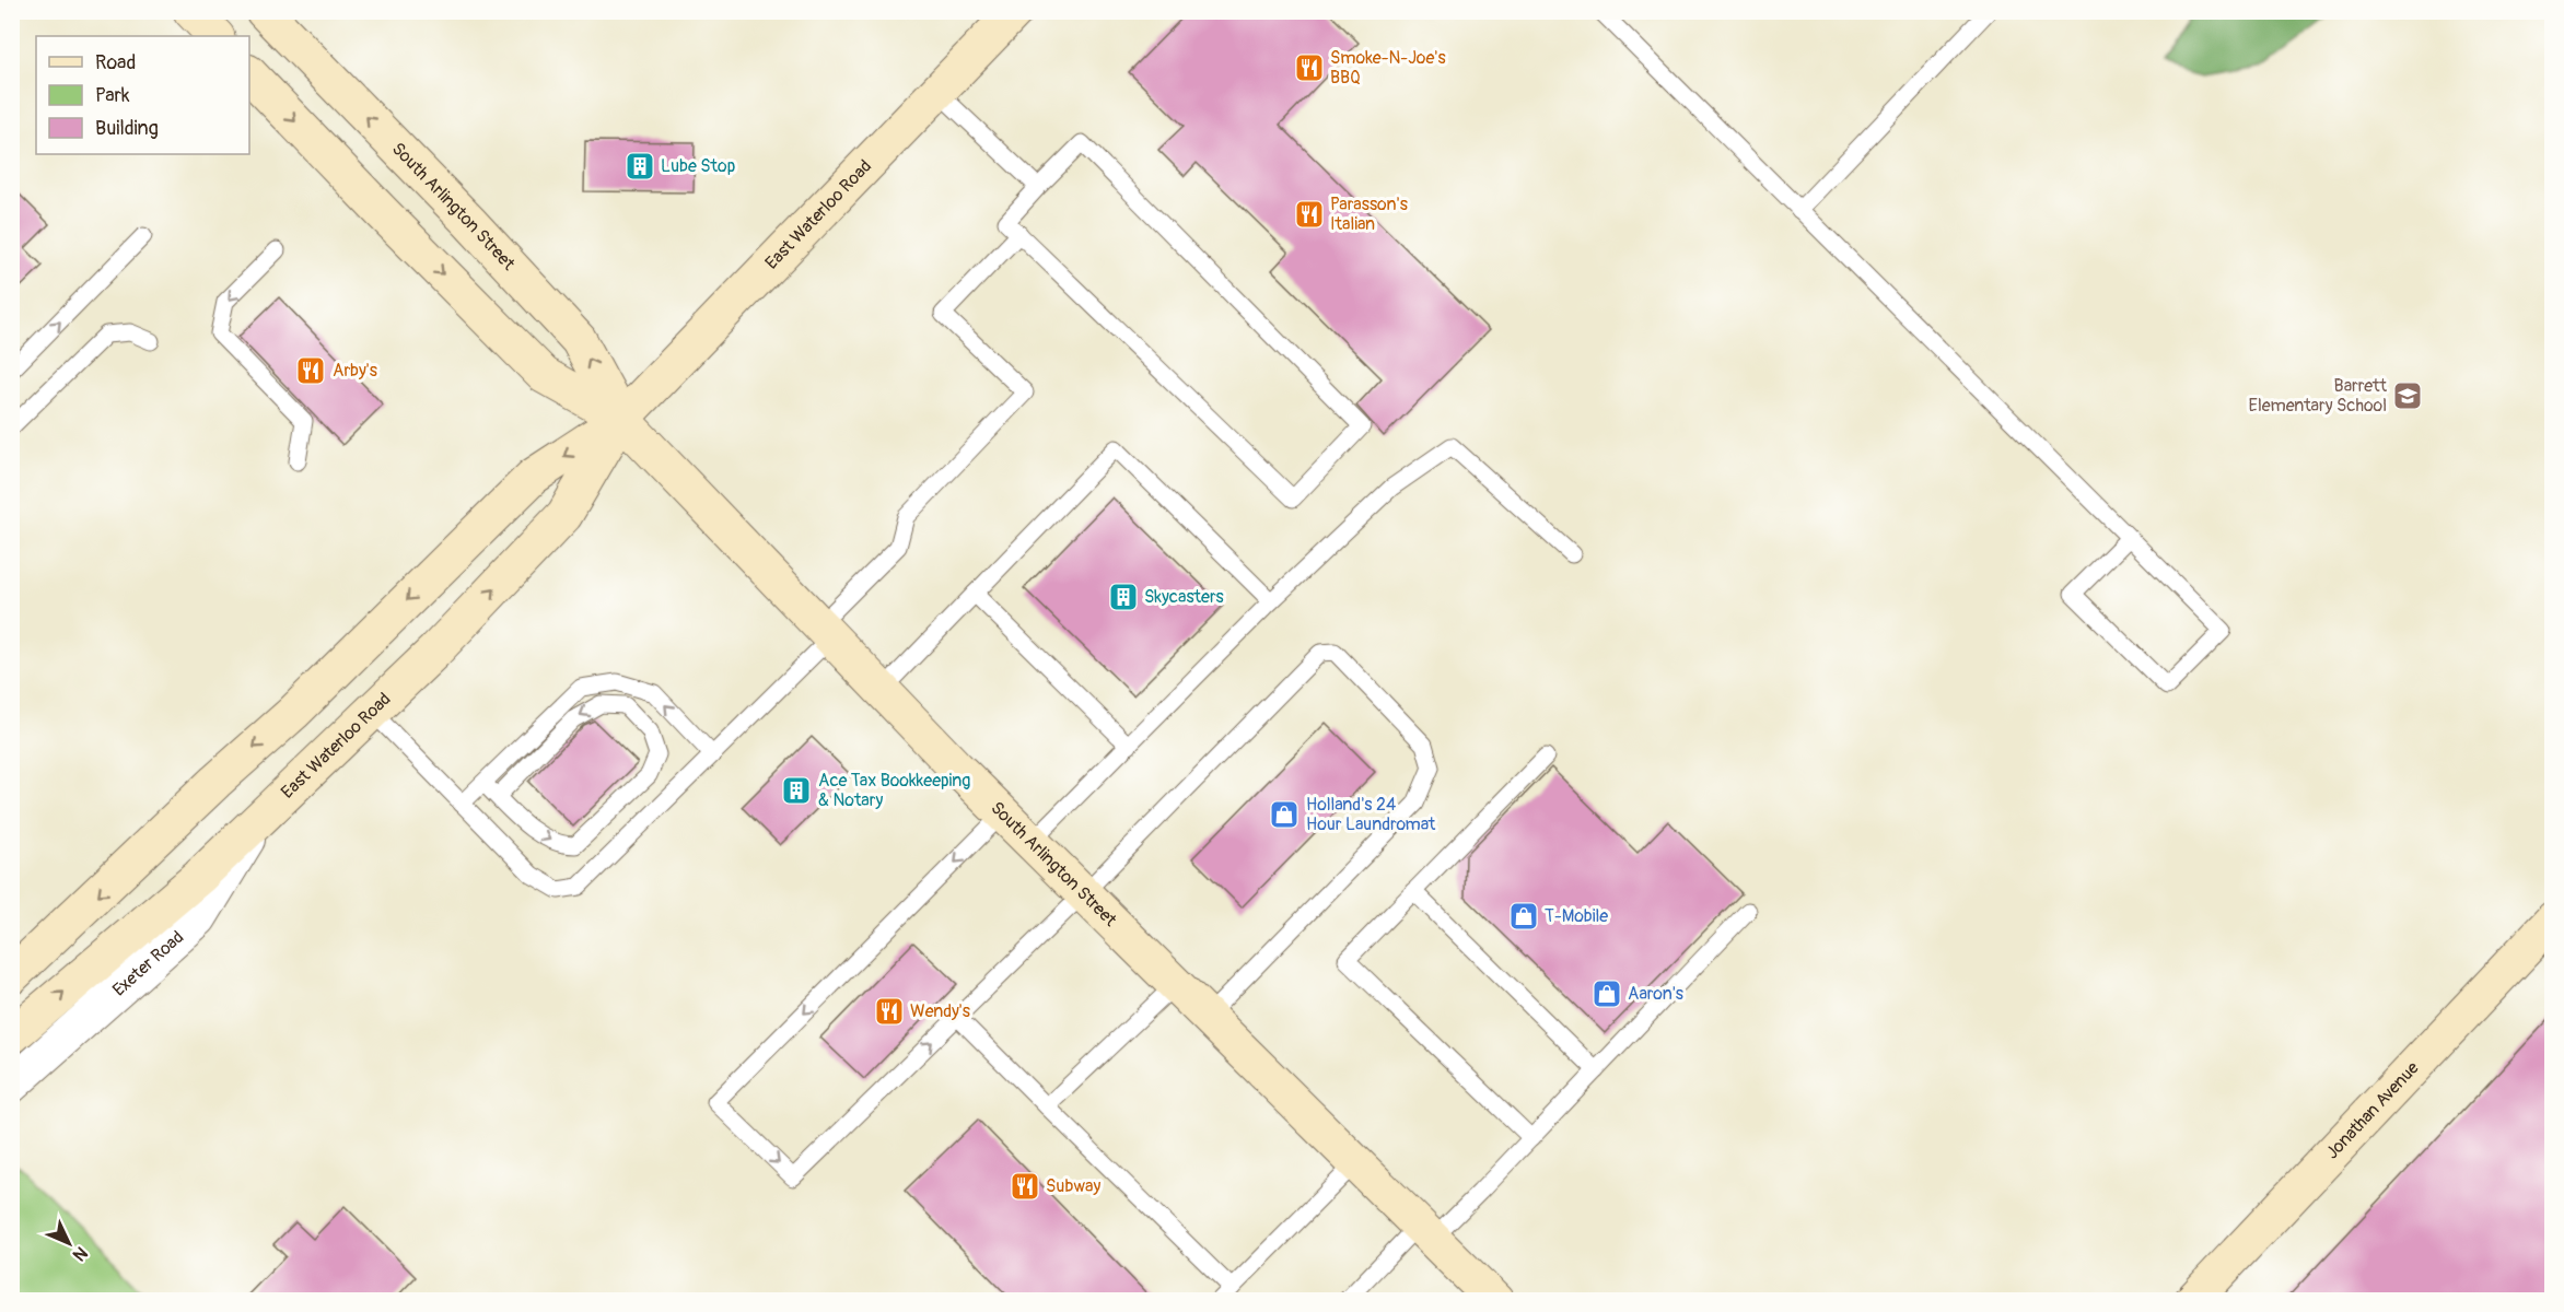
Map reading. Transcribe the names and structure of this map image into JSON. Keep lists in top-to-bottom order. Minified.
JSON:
{"streets":{"main road":["South Arlington Street","East Waterloo Road","Jonathan Avenue"],"street":["Exeter Road"]},"crossings":[["South Arlington Street","East Waterloo Road"],["East Waterloo Road","Exeter Road"]],"places":{"restaurant":["Smoke-N-Joe's BBQ","Parasson's Italian","Arby's","Wendy's","Subway"],"building":["Lube Stop","Skycasters","Ace Tax Bookkeeping & Notary"],"school or university":["Barrett Elementary School"],"shop":["Holland's 24 Hour Laundromat","T-Mobile","Aaron's"]},"legend":["Road","Park","Building"],"north":"bottom right"}
